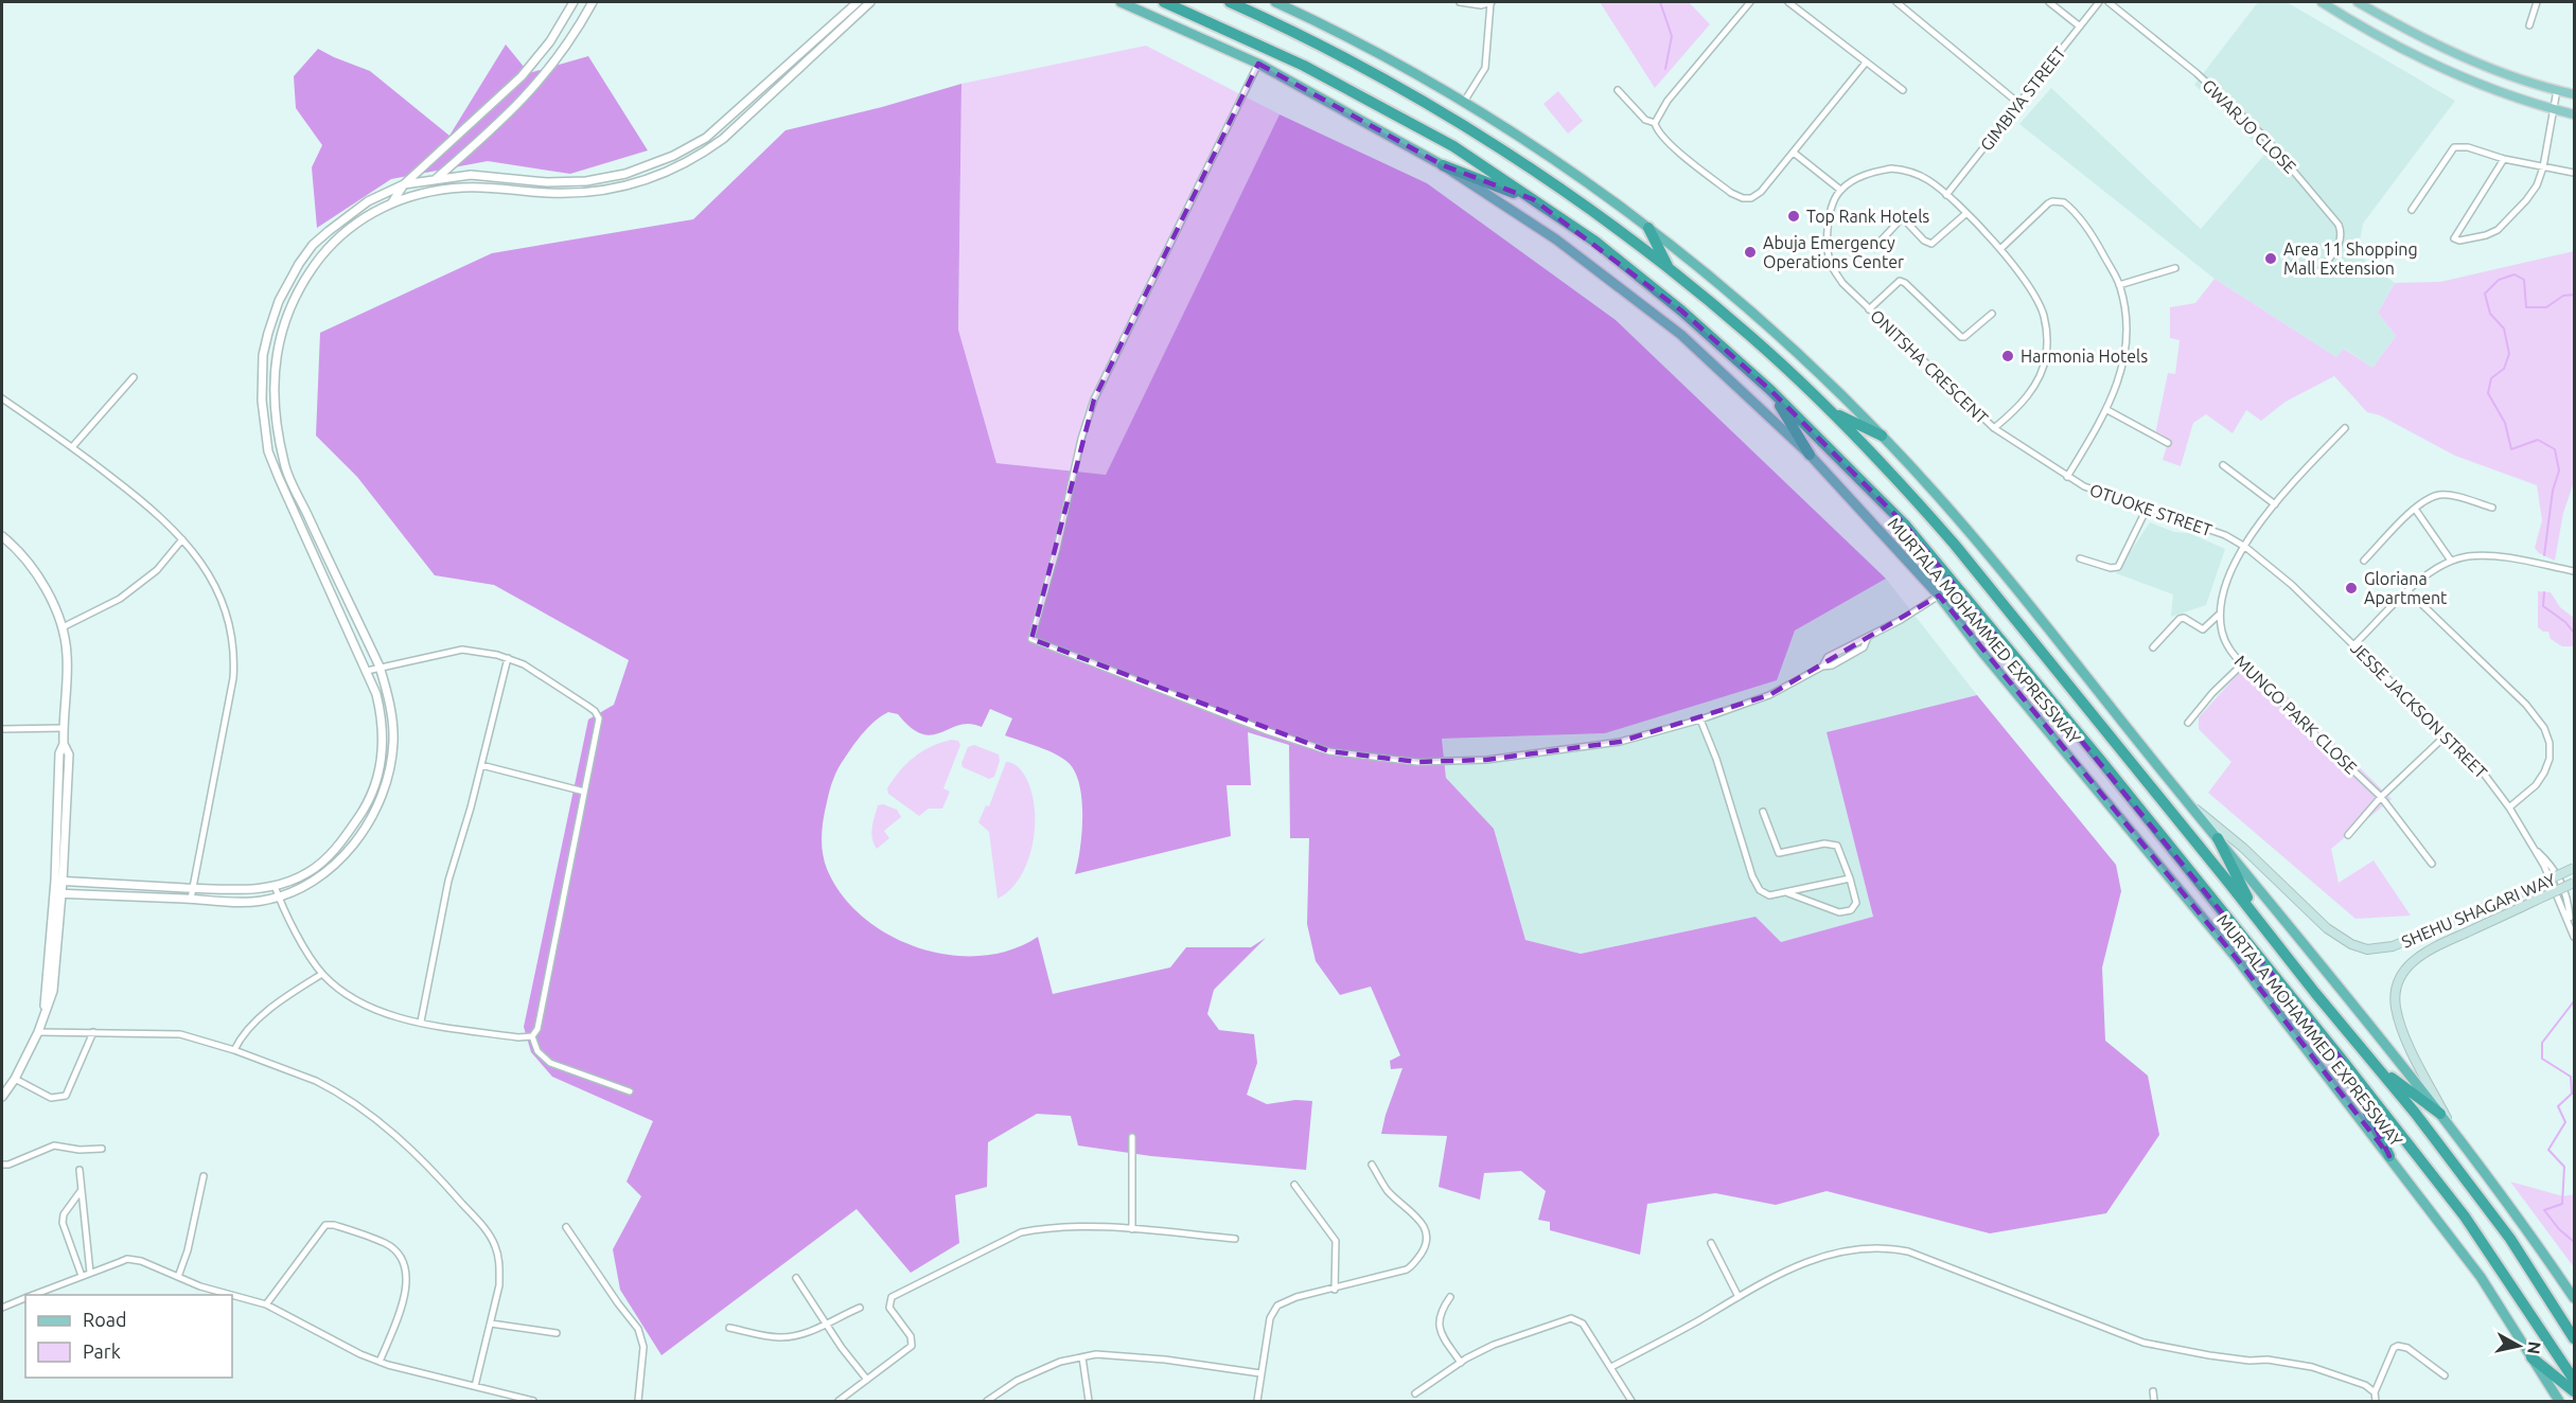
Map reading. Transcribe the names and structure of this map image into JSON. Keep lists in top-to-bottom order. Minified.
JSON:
{"streets":{"highway":["MURTALA MOHAMMED EXPRESSWAY"],"main road":["SHEHU SHAGARI WAY"],"street":["GIMBIYA STREET","GWARJO CLOSE","ONITSHA CRESCENT","OTUOKE STREET","JESSE JACKSON STREET","MUNGO PARK CLOSE"]},"crossings":[["GIMBIYA STREET","ONITSHA CRESCENT"],["ONITSHA CRESCENT","OTUOKE STREET"],["OTUOKE STREET","JESSE JACKSON STREET"],["OTUOKE STREET","MUNGO PARK CLOSE"],["JESSE JACKSON STREET","MUNGO PARK CLOSE"]],"places":["Top Rank Hotels","Abuja Emergency Operations Center","Area 11 Shopping Mall Extension","Harmonia Hotels","Gloriana Apartment"],"legend":["Road","Park"],"north":"right"}
